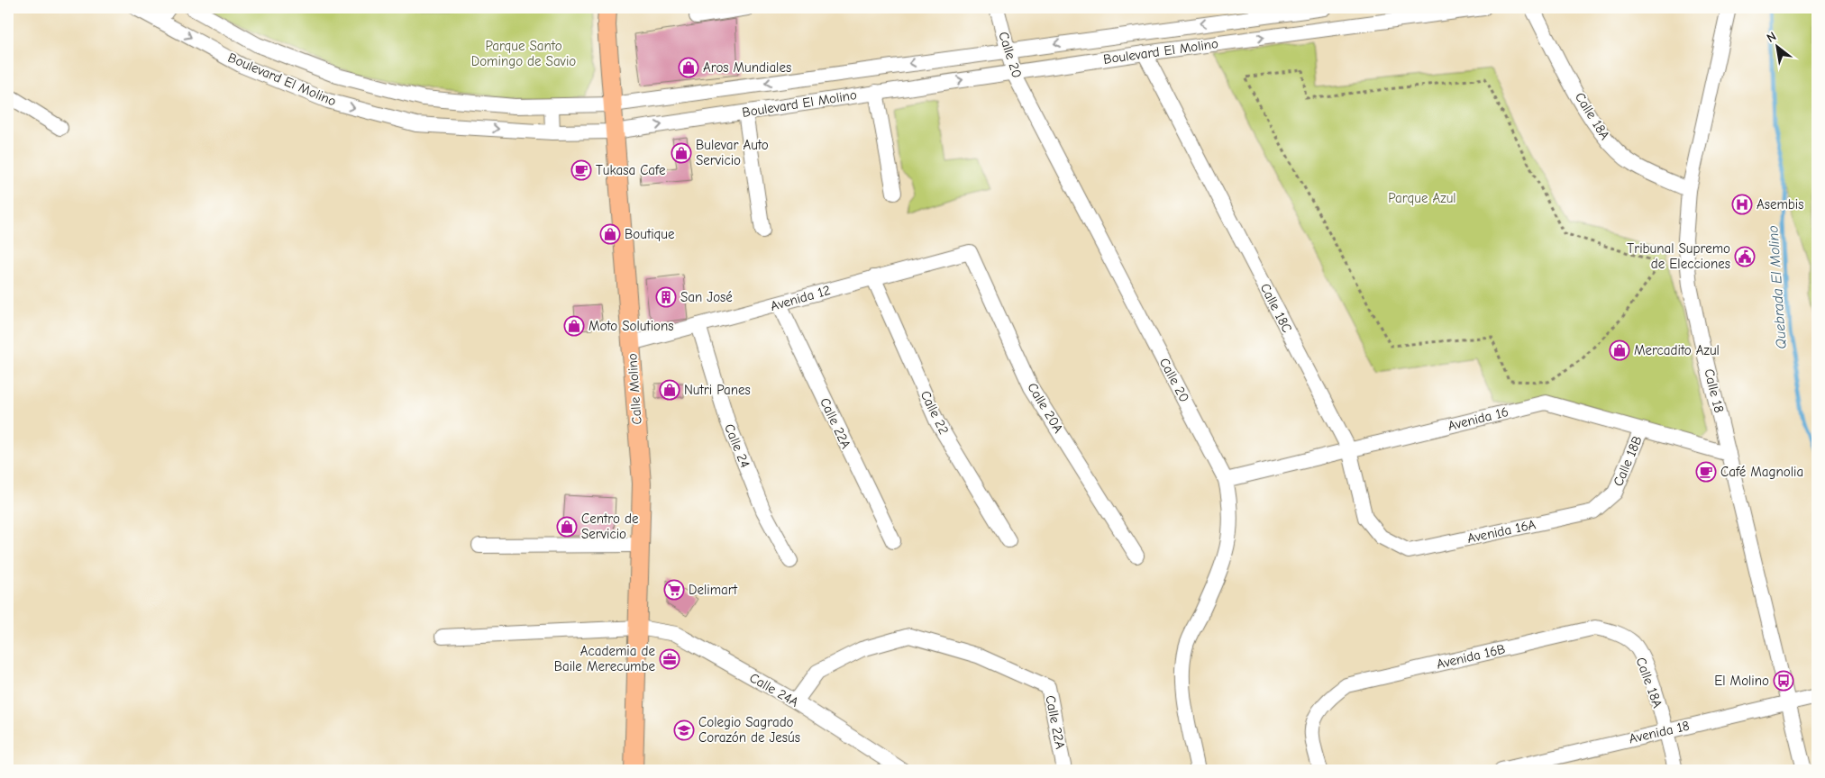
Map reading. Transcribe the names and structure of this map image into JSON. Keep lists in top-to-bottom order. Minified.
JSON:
{"streets":{"main road":["Calle Molino"],"street":["Boulevard El Molino","Calle 20","Calle 18A","Avenida 12","Calle 18C","Calle 18","Calle 20A","Calle 22","Avenida 16","Calle 22A","Calle 24","Calle 18B","Avenida 16A","Avenida 16B","Calle 24A","Avenida 18"]},"crossings":[["Boulevard El Molino","Calle 20"],["Boulevard El Molino","Calle 18C"],["Boulevard El Molino","Calle Molino"],["Calle 20","Avenida 16"],["Calle 18A","Calle 18"],["Calle 18A","Avenida 16B"],["Calle 18A","Avenida 18"],["Avenida 12","Calle Molino"],["Avenida 12","Calle 20A"],["Avenida 12","Calle 22"],["Avenida 12","Calle 22A"],["Avenida 12","Calle 24"],["Calle 18C","Avenida 16"],["Calle 18C","Avenida 16A"],["Calle Molino","Calle 24A"],["Calle 18","Avenida 16"],["Calle 18","Avenida 18"],["Avenida 16","Calle 18B"],["Calle 22A","Calle 24A"],["Calle 18B","Avenida 16A"]],"water":["Quebrada El Molino"],"parks":["Parque Santo Domingo de Savio","Parque Azul"],"places":{"shop":["Aros Mundiales","Bulevar Auto Servicio","Boutique","Moto Solutions","Mercadito Azul","Nutri Panes","Centro de Servicio"],"cafe":["Tukasa Cafe","Café Magnolia"],"hospital":["Asembis"],"public building":["Tribunal Supremo de Elecciones"],"building":["San José"],"supermarket":["Delimart"],"office":["Academia de Baile Merecumbe"],"bus stop":["El Molino"],"school or university":["Colegio Sagrado Corazón de Jesús"]},"north":"top left"}
